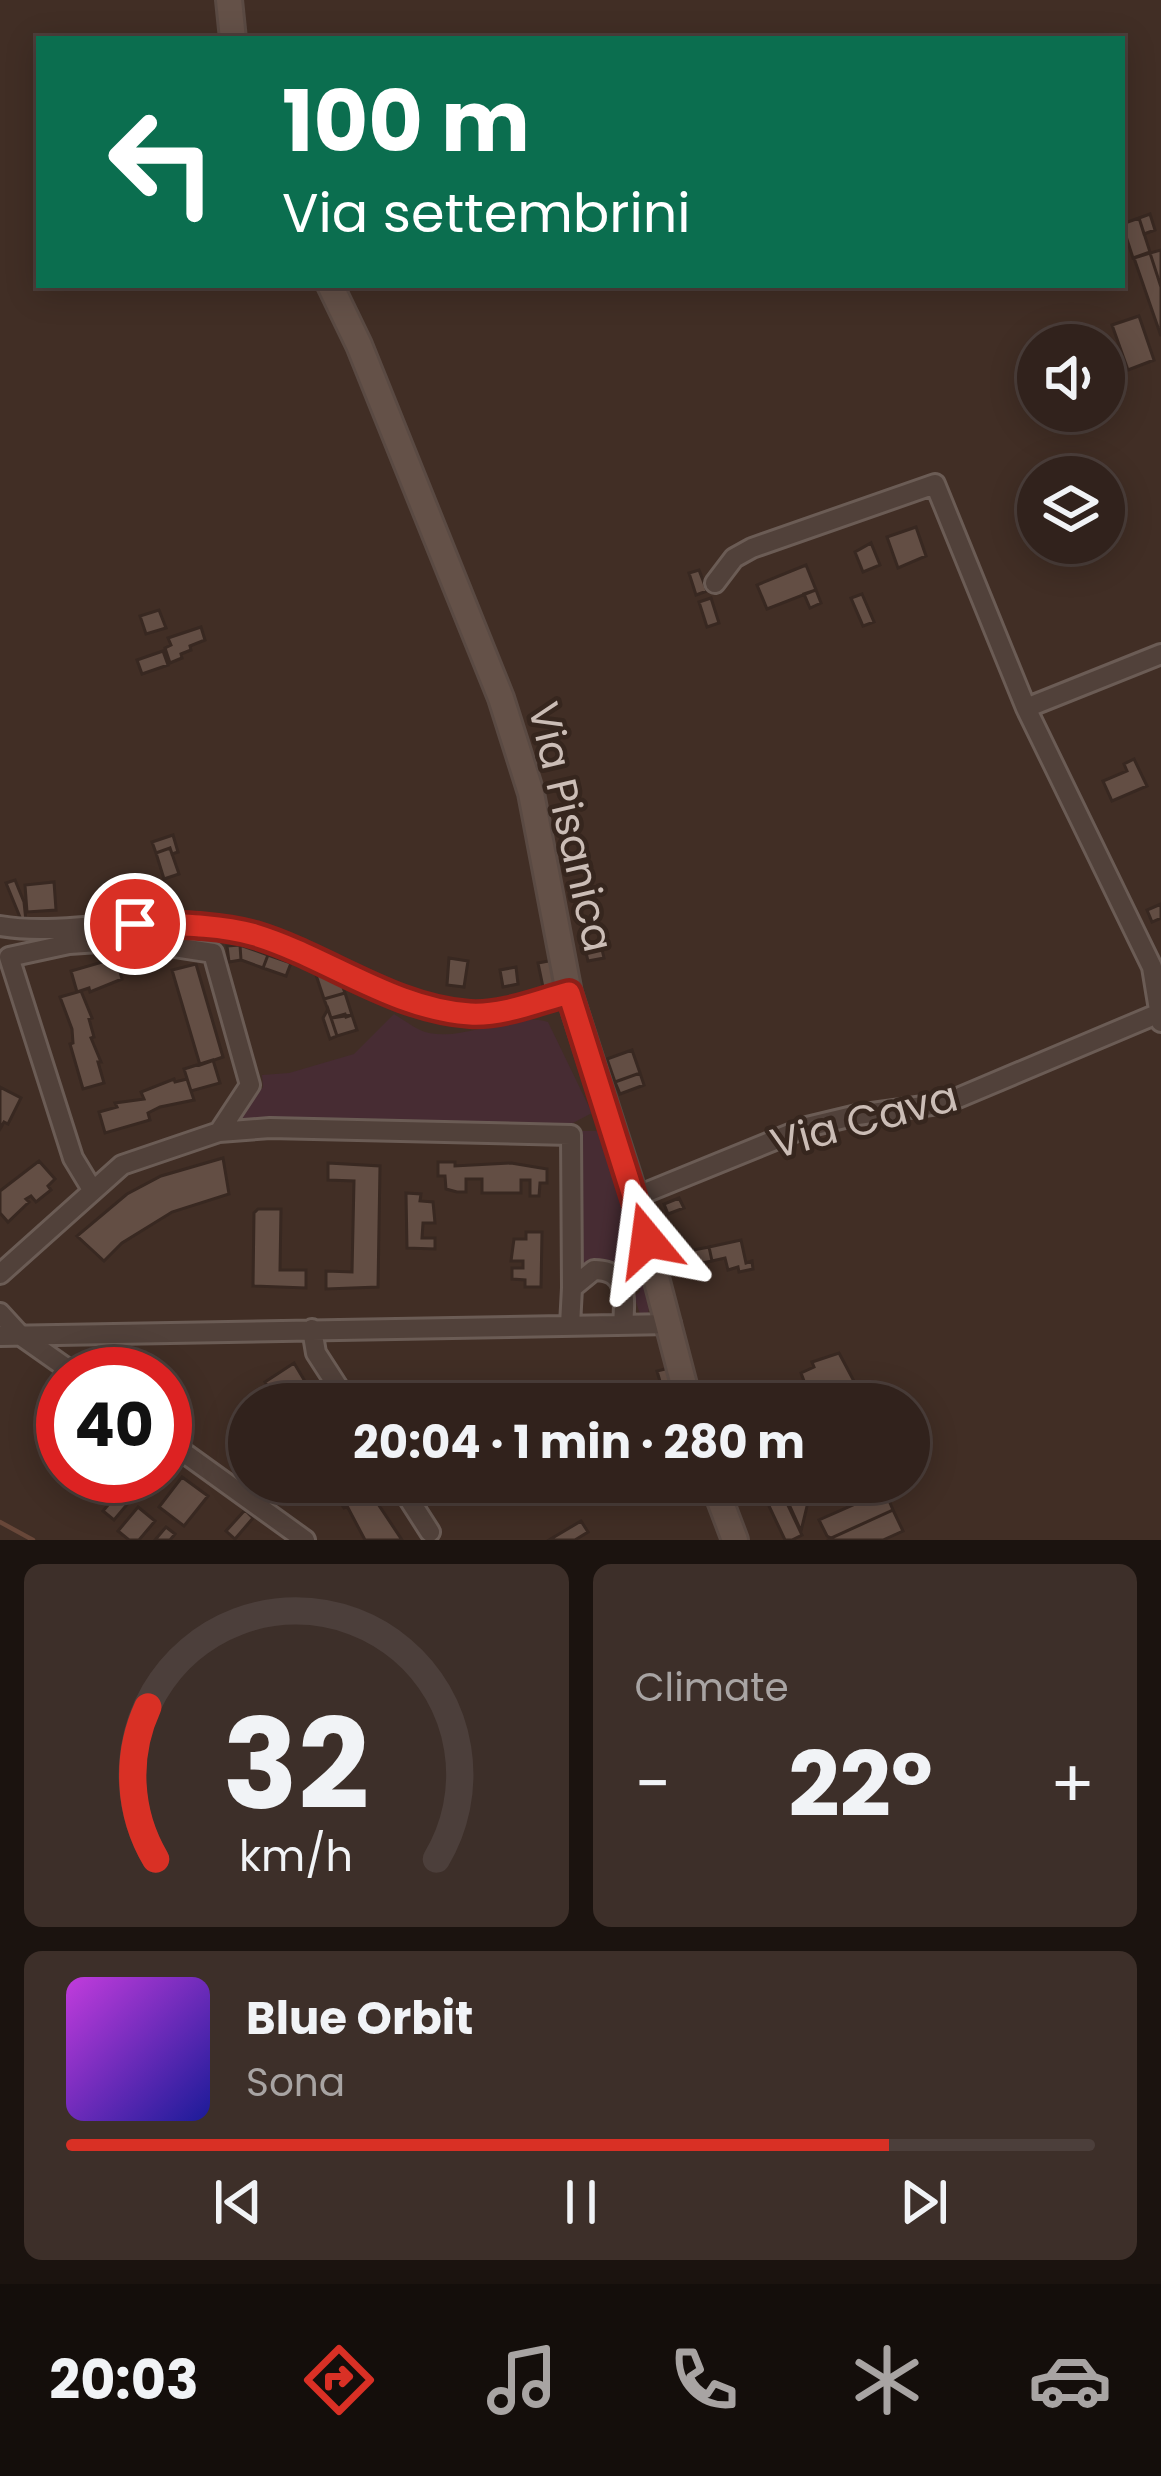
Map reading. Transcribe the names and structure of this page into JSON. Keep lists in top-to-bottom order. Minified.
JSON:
{"streets":{"street":["Via Pisanica","Via Cava"]},"crossings":[["Via Pisanica","Via Cava"]],"page":{"turn":["100 m","Via settembrini"],"limit":"40","trip":"20:04 · 1 min · 280 m","tile":"Climate","heat":["−","22°","+"],"song":["Blue Orbit","Sona"],"tabs":"20:03","gauge":["32","km/h"]}}
